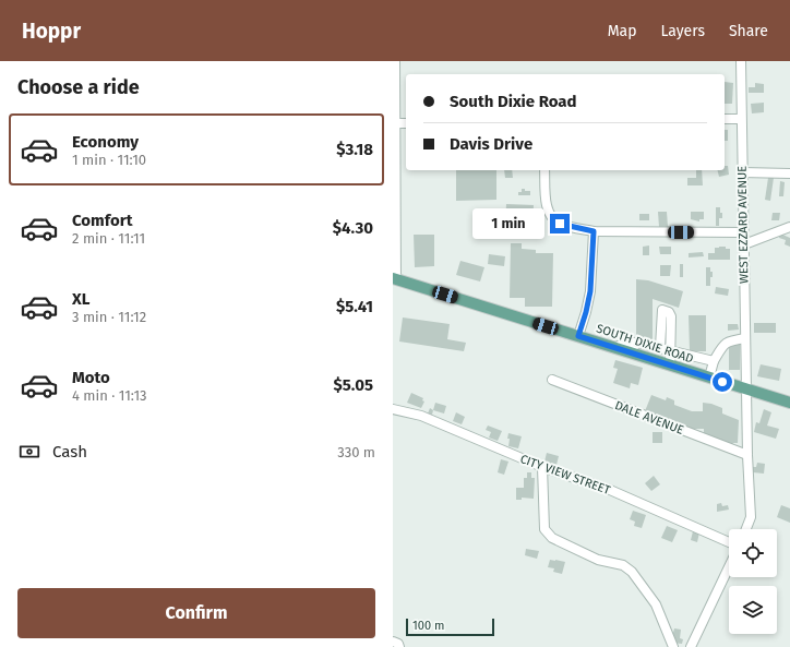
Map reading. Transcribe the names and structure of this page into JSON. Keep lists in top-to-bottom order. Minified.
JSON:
{"streets":{"main road":["SOUTH DIXIE ROAD"],"street":["WEST EZZARD AVENUE","DALE AVENUE","CITY VIEW STREET"]},"crossings":[["WEST EZZARD AVENUE","SOUTH DIXIE ROAD"],["WEST EZZARD AVENUE","DALE AVENUE"]],"scale_bar":"100 m","page":{"header":"Hoppr","nav":["Map","Layers","Share"],"heading":"Choose a ride","banner":["South Dixie Road","Davis Drive"],"list":[{"name":"Economy","note":"1 min · 11:10","value":"$3.18"},{"name":"Comfort","note":"2 min · 11:11","value":"$4.30"},{"name":"XL","note":"3 min · 11:12","value":"$5.41"},{"name":"Moto","note":"4 min · 11:13","value":"$5.05"}],"bubble":"1 min","pay":["Cash","330 m"],"buttons":"Confirm","scale":"100 m"}}
